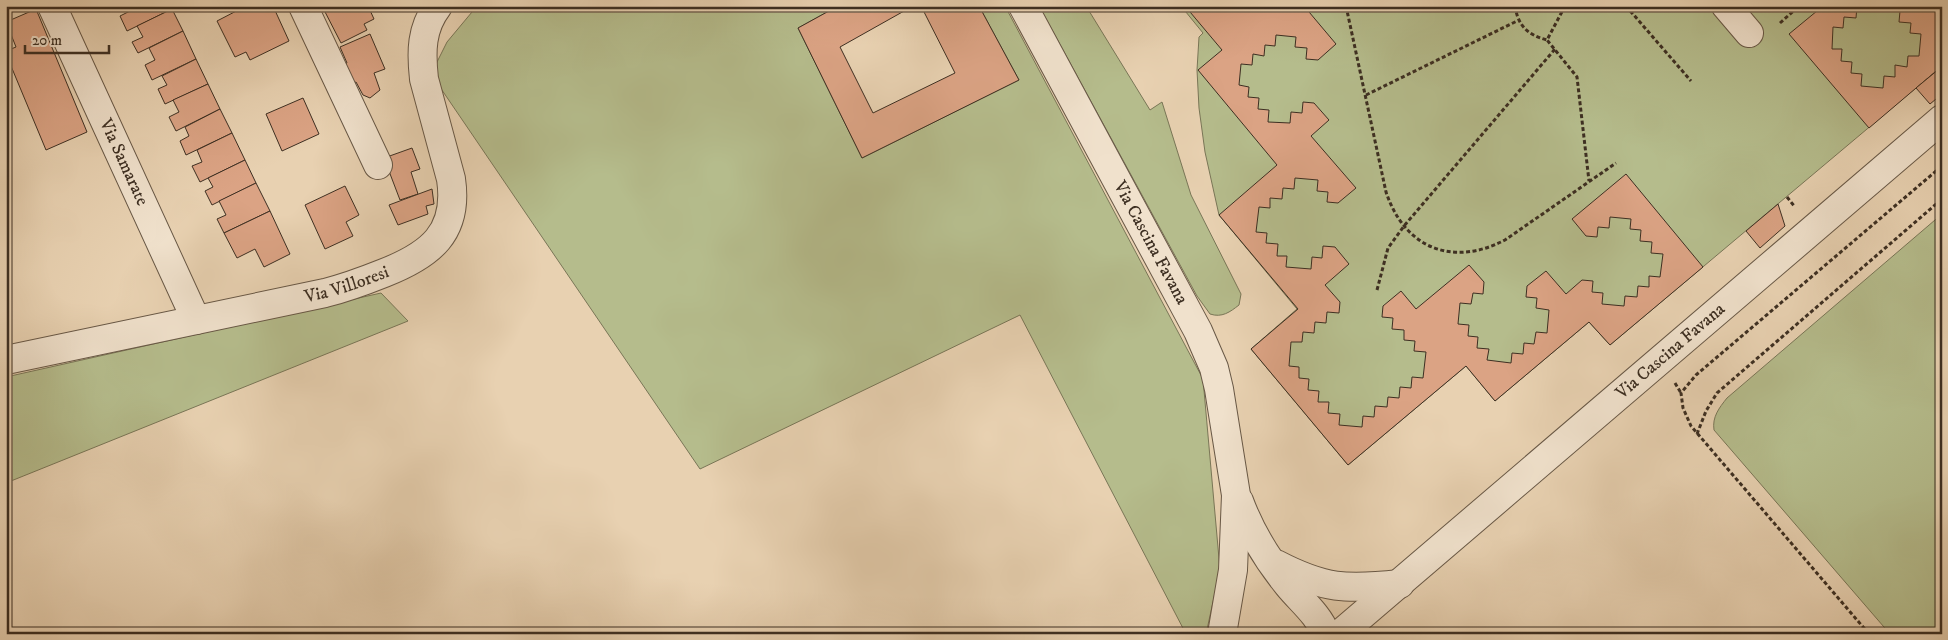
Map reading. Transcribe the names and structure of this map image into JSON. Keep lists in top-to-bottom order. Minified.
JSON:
{"streets":{"street":["Via Samarate","Via Cascina Favana","Via Villoresi"]},"crossings":[["Via Samarate","Via Villoresi"]],"scale_bar":"20 m"}
